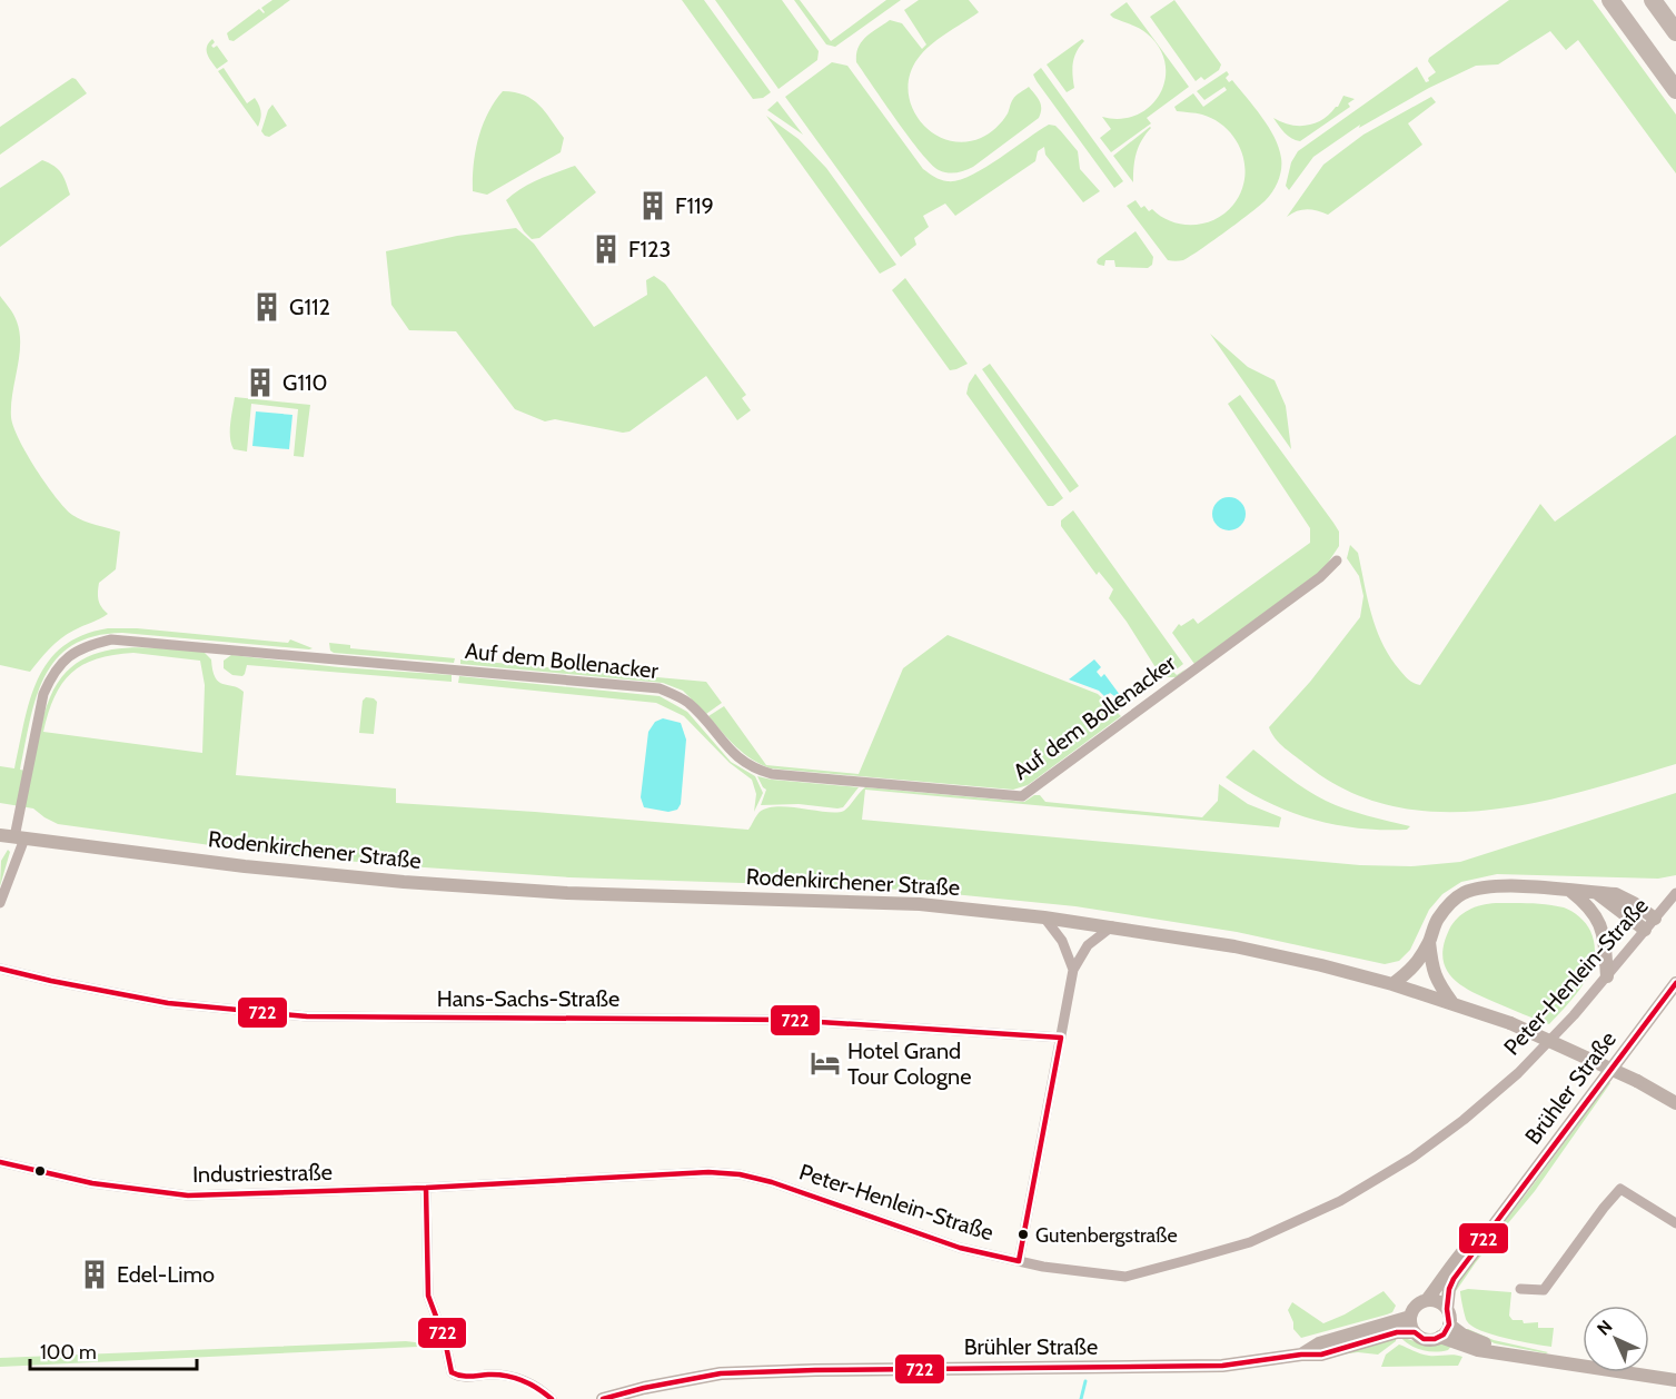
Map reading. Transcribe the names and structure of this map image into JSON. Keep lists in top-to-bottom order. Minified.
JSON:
{"streets":{"main road":["Rodenkirchener Straße","Brühler Straße"],"street":["Auf dem Bollenacker","Peter-Henlein-Straße","Hans-Sachs-Straße","Industriestraße"]},"crossings":[["Auf dem Bollenacker","Rodenkirchener Straße"],["Peter-Henlein-Straße","Industriestraße"]],"places":{"building":["F119","F123","G112","G110","Edel-Limo"],"hotel":["Hotel Grand Tour Cologne"],"other":["Gutenbergstraße"]},"lines":["transit line 722"],"scale_bar":"100 m","north":"top left"}
